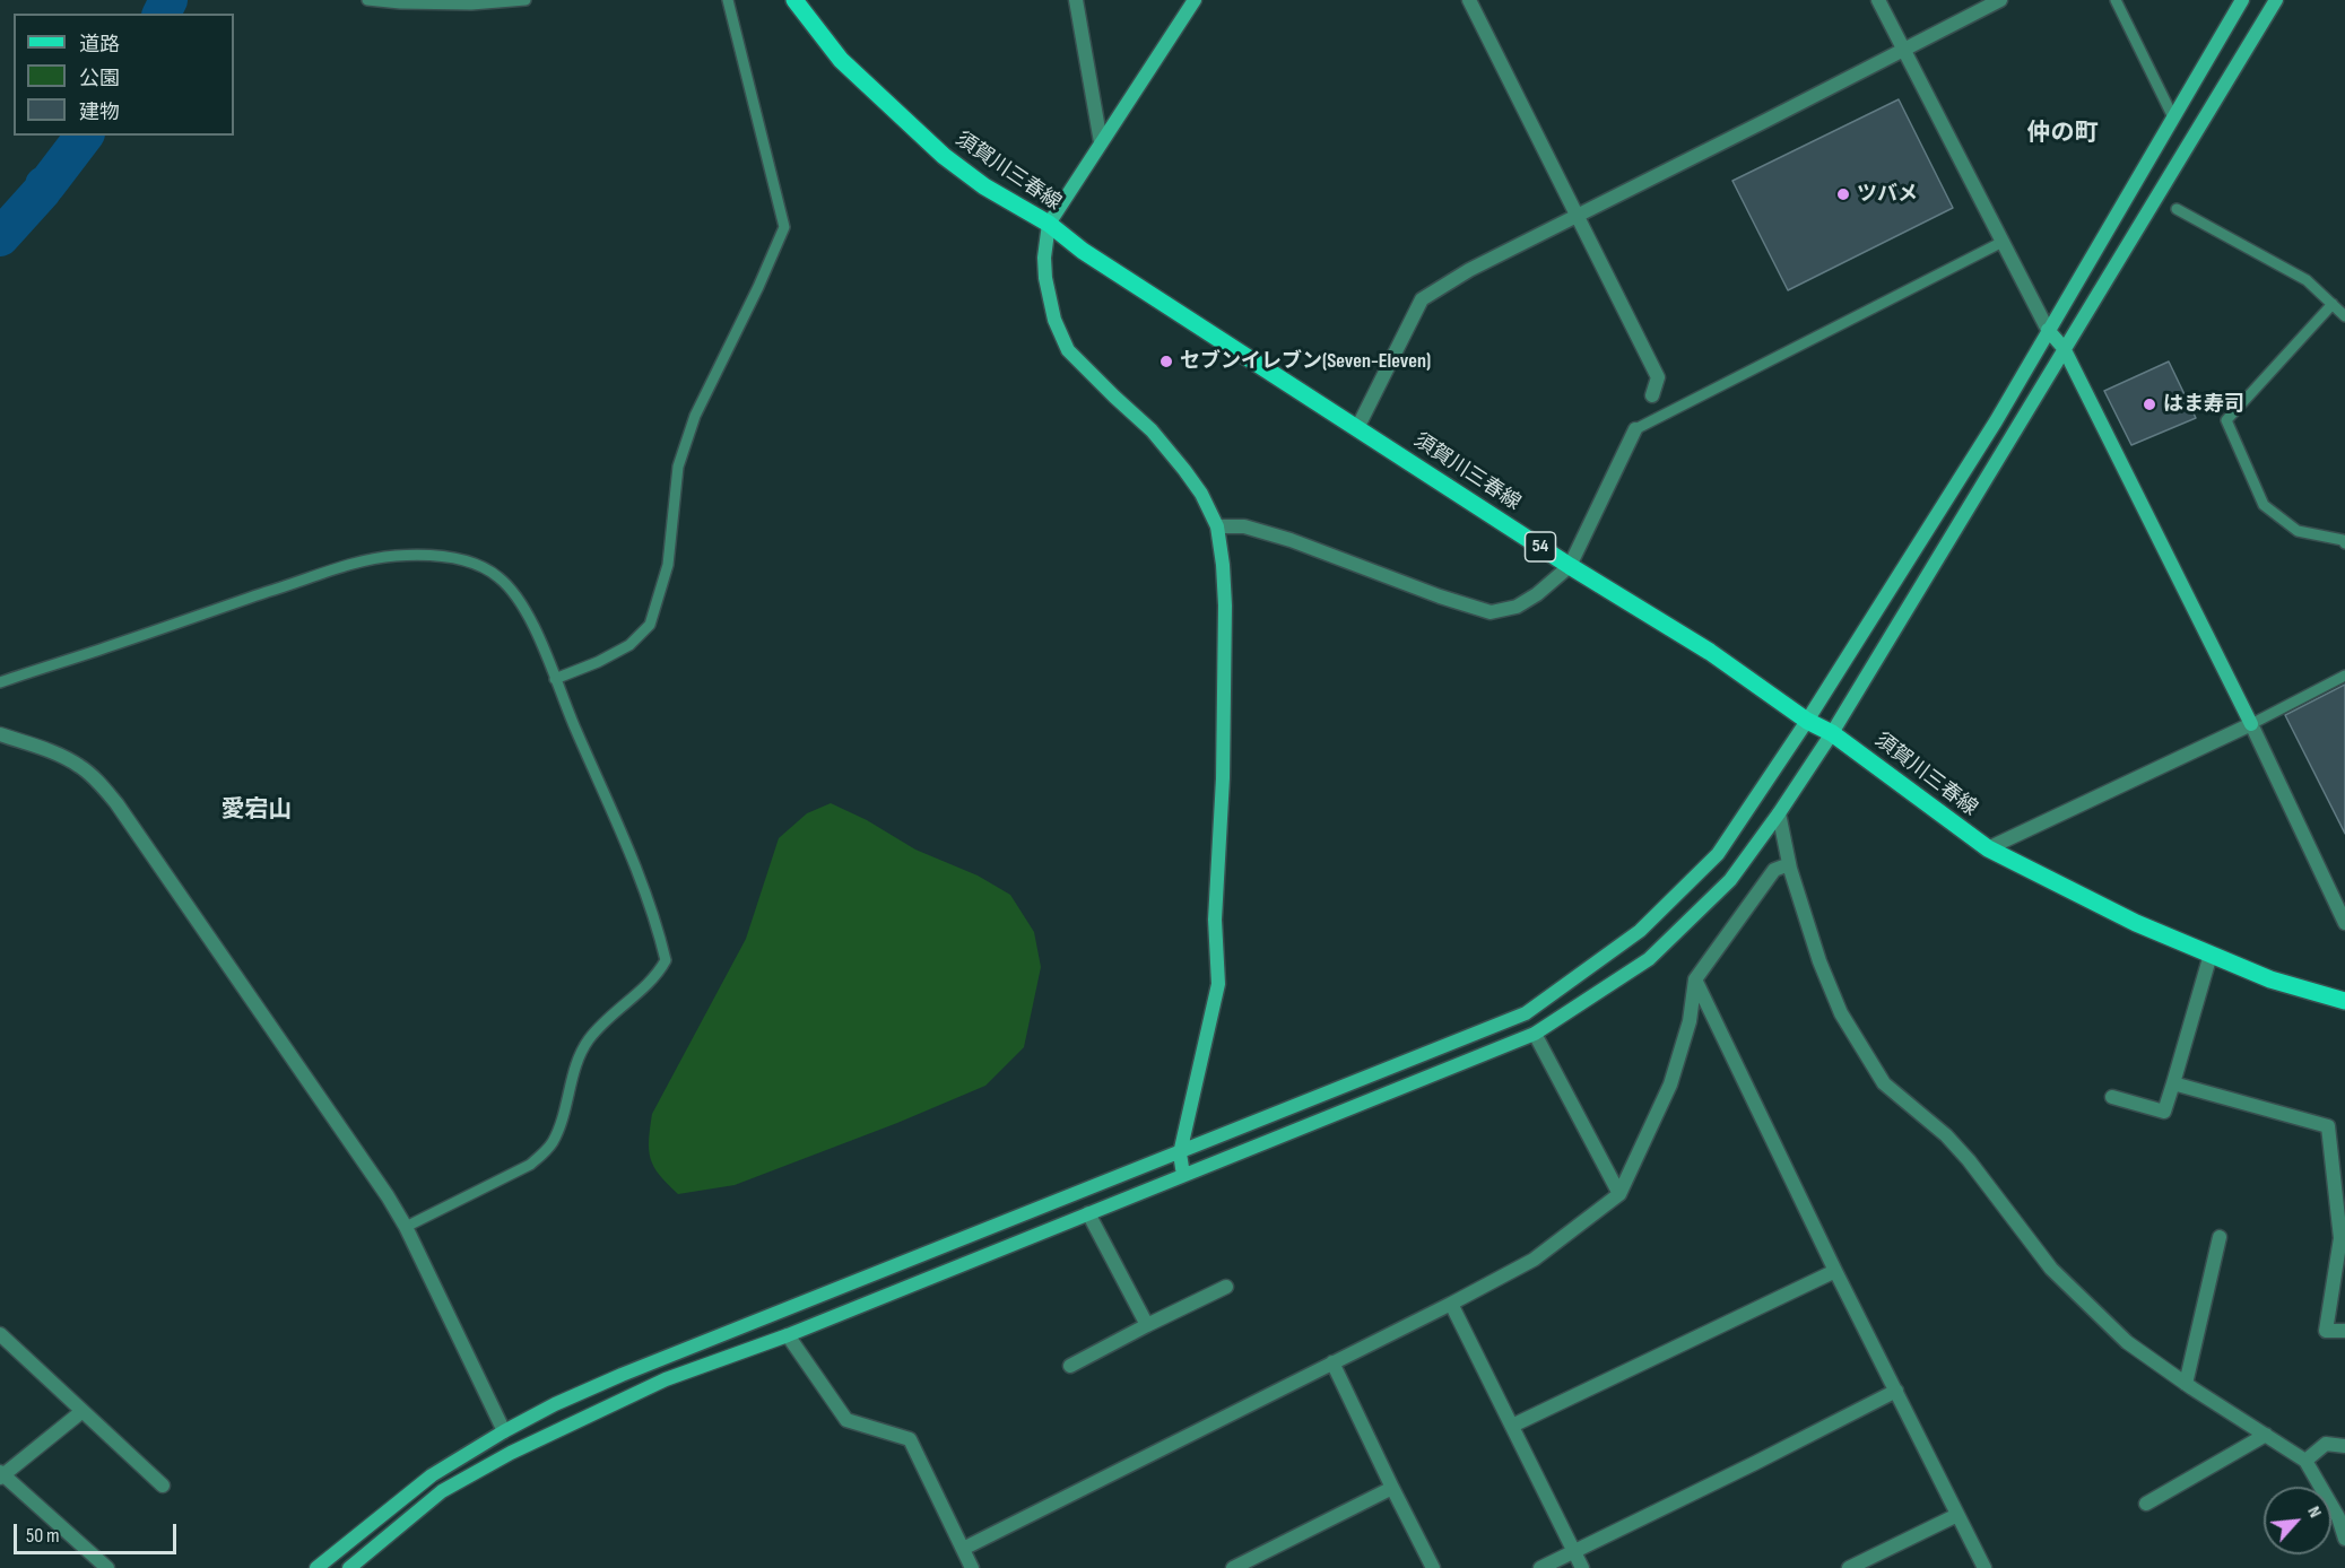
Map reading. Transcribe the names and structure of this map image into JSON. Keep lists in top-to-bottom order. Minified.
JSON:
{"streets":{"main road":["須賀川三春線","54"]},"districts":["仲の町","愛宕山"],"places":["ツバメ","セブンイレブン(Seven-Eleven)","はま寿司"],"legend":["道路","公園","建物"],"scale_bar":"50 m","north":"top right"}
